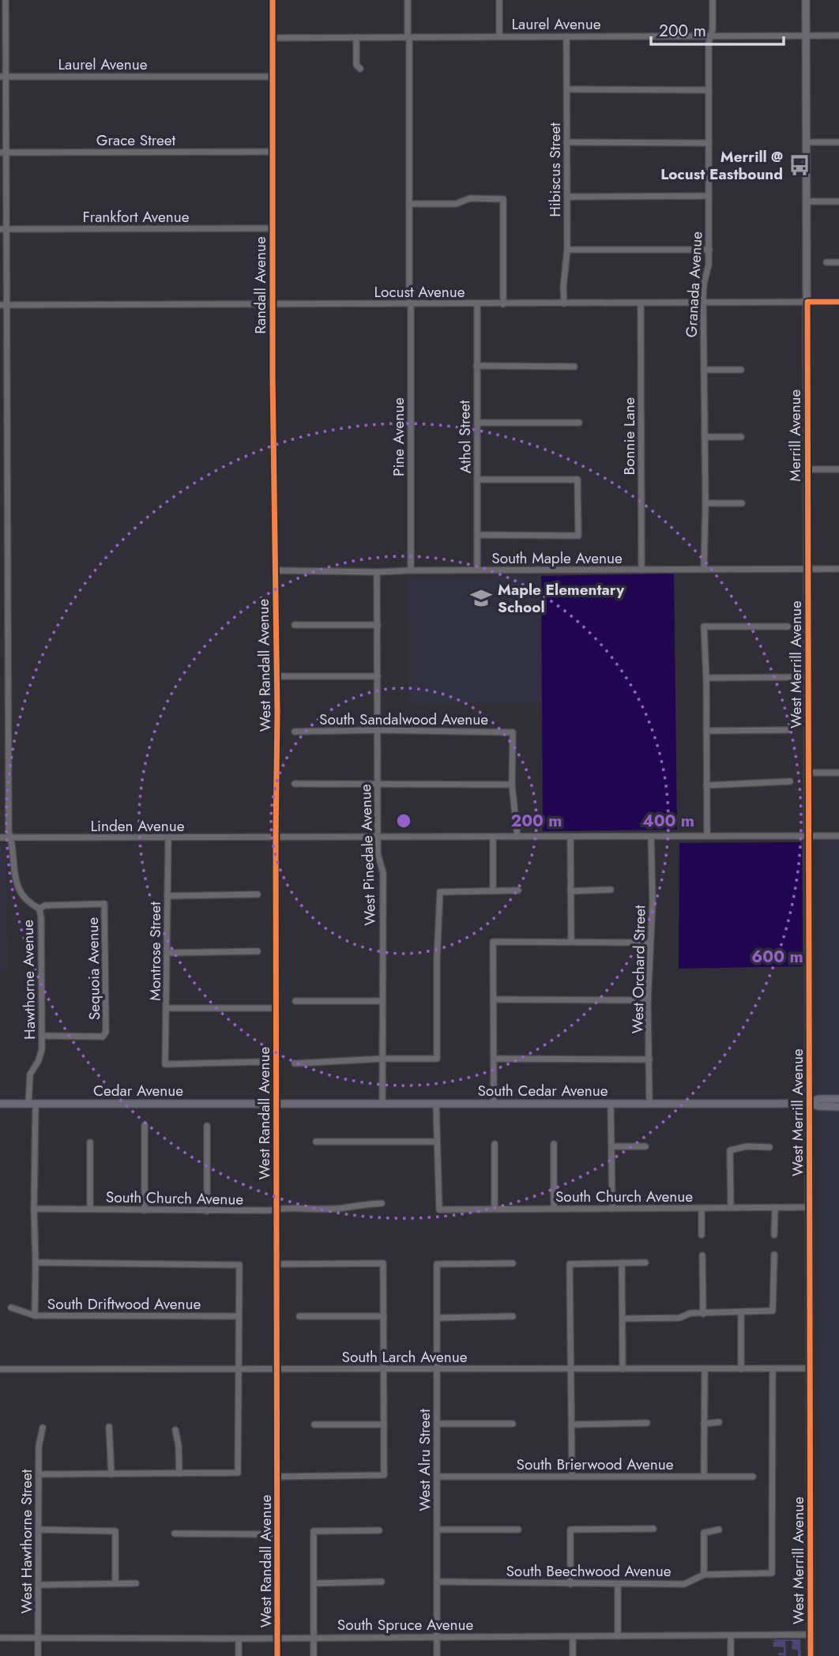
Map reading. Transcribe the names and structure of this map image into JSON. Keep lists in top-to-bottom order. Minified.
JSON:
{"streets":{"main road":["Merrill Avenue","West Merrill Avenue","Cedar Avenue","South Cedar Avenue"],"street":["Laurel Avenue","Grace Street","Hibiscus Street","Frankfort Avenue","Granada Avenue","Randall Avenue","Locust Avenue","Bonnie Lane","Pine Avenue","Athol Street","South Maple Avenue","West Randall Avenue","South Sandalwood Avenue","Linden Avenue","West Pinedale Avenue","Montrose Street","Sequoia Avenue","West Orchard Street","Hawthorne Avenue","South Church Avenue","South Driftwood Avenue","South Larch Avenue","West Alru Street","South Brierwood Avenue","West Hawthorne Street","South Beechwood Avenue","South Spruce Avenue"]},"crossings":[["Laurel Avenue","Hibiscus Street"],["Laurel Avenue","Granada Avenue"],["Laurel Avenue","Randall Avenue"],["Laurel Avenue","Merrill Avenue"],["Laurel Avenue","Pine Avenue"],["Laurel Avenue","Hawthorne Avenue"],["Grace Street","Randall Avenue"],["Grace Street","Hawthorne Avenue"],["Hibiscus Street","Locust Avenue"],["Frankfort Avenue","Randall Avenue"],["Frankfort Avenue","Hawthorne Avenue"],["Granada Avenue","Locust Avenue"],["Granada Avenue","South Maple Avenue"],["Randall Avenue","Locust Avenue"],["Randall Avenue","South Maple Avenue"],["Randall Avenue","West Randall Avenue"],["Locust Avenue","Merrill Avenue"],["Locust Avenue","Bonnie Lane"],["Locust Avenue","Pine Avenue"],["Locust Avenue","Athol Street"],["Locust Avenue","Hawthorne Avenue"],["Merrill Avenue","South Maple Avenue"],["Merrill Avenue","West Merrill Avenue"],["Bonnie Lane","South Maple Avenue"],["Pine Avenue","South Maple Avenue"],["Athol Street","South Maple Avenue"],["South Maple Avenue","West Merrill Avenue"],["South Maple Avenue","West Randall Avenue"],["South Maple Avenue","West Pinedale Avenue"],["West Merrill Avenue","Linden Avenue"],["West Merrill Avenue","South Cedar Avenue"],["West Merrill Avenue","South Church Avenue"],["West Merrill Avenue","South Larch Avenue"],["West Merrill Avenue","South Spruce Avenue"],["West Randall Avenue","Linden Avenue"],["West Randall Avenue","Cedar Avenue"],["West Randall Avenue","South Cedar Avenue"],["West Randall Avenue","South Church Avenue"],["West Randall Avenue","South Larch Avenue"],["West Randall Avenue","South Spruce Avenue"],["South Sandalwood Avenue","West Pinedale Avenue"],["Linden Avenue","West Pinedale Avenue"],["Linden Avenue","Montrose Street"],["Linden Avenue","West Orchard Street"],["Linden Avenue","Hawthorne Avenue"],["West Pinedale Avenue","South Cedar Avenue"],["Sequoia Avenue","Hawthorne Avenue"],["West Orchard Street","South Cedar Avenue"],["Hawthorne Avenue","Cedar Avenue"],["Cedar Avenue","South Cedar Avenue"],["South Larch Avenue","West Alru Street"],["South Larch Avenue","South Beechwood Avenue"],["West Alru Street","South Brierwood Avenue"],["West Alru Street","South Beechwood Avenue"],["West Alru Street","South Spruce Avenue"],["West Hawthorne Street","South Spruce Avenue"]],"places":{"bus stop":["Merrill @ Locust Eastbound"],"school or university":["Maple Elementary School"]},"scale_bar":"200 m","rings":["200 m","400 m","600 m"]}
